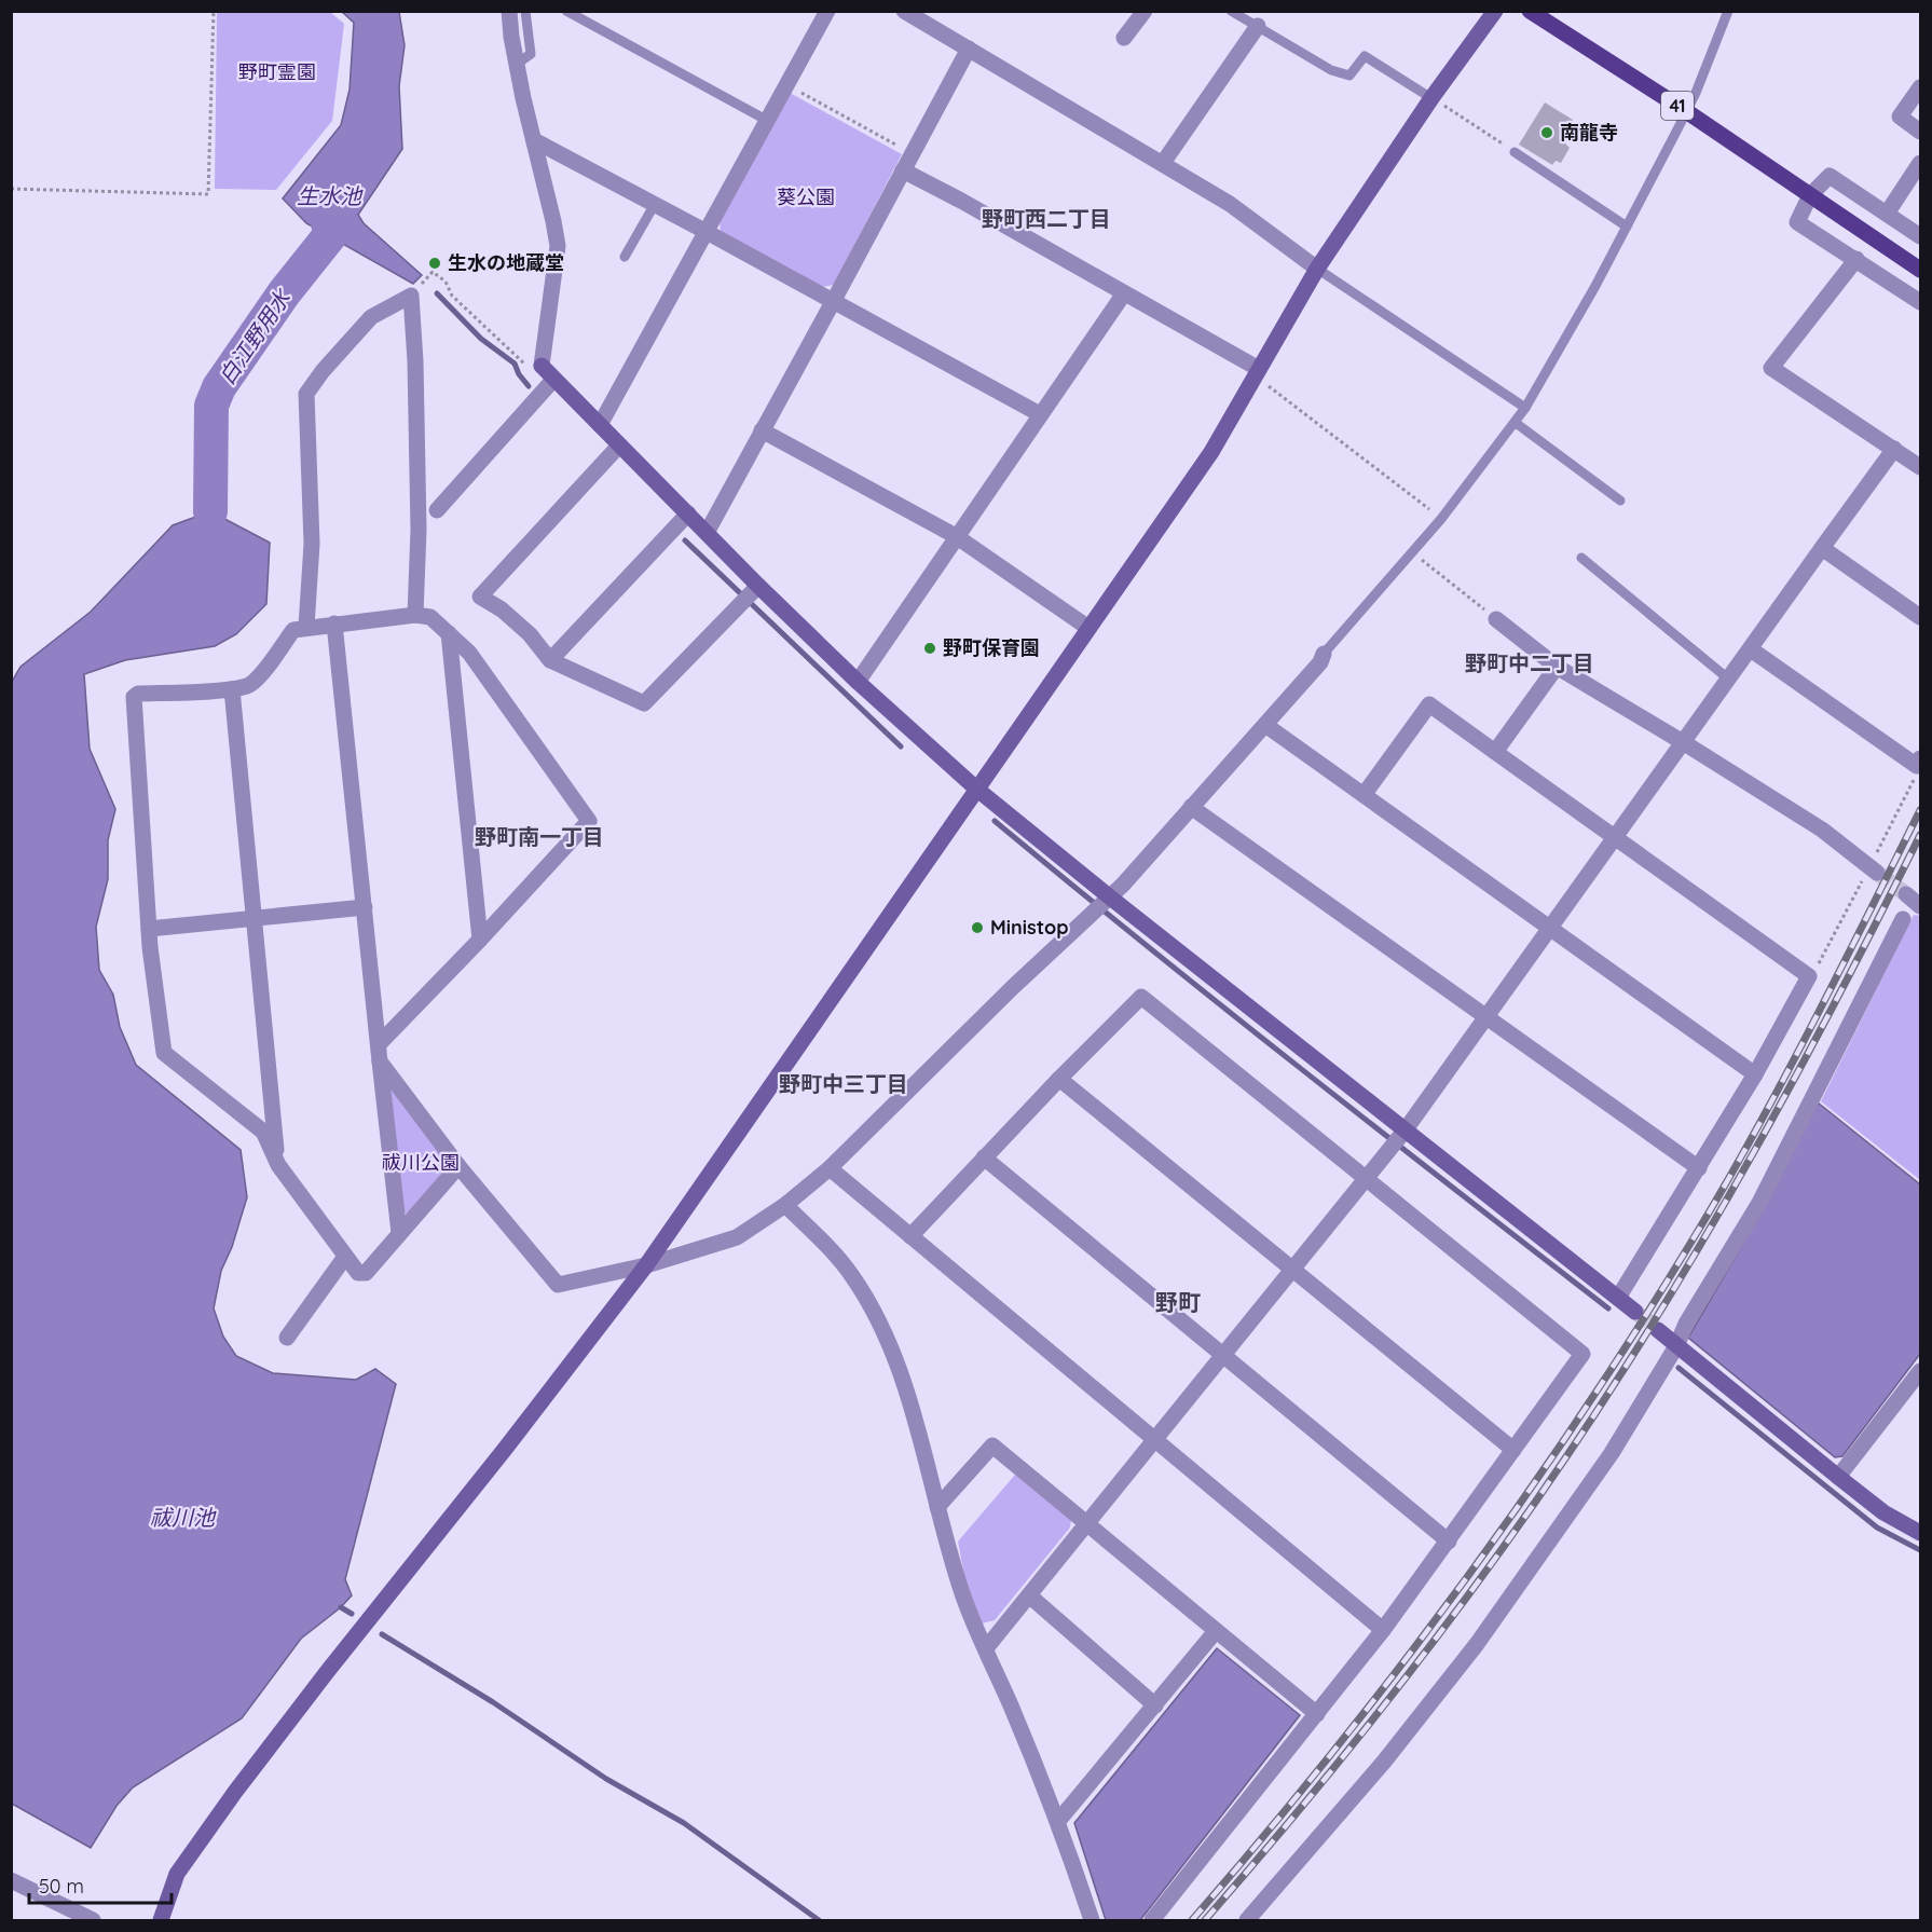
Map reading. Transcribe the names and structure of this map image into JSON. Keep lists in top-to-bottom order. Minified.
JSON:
{"streets":{"main road":["41"]},"districts":["野町西二丁目","野町中二丁目","野町南一丁目","野町中三丁目","野町"],"water":["生水池","白江野用水","祓川池"],"parks":["野町霊園","葵公園","祓川公園"],"places":["南龍寺","生水の地蔵堂","野町保育園","Ministop"],"scale_bar":"50 m"}
